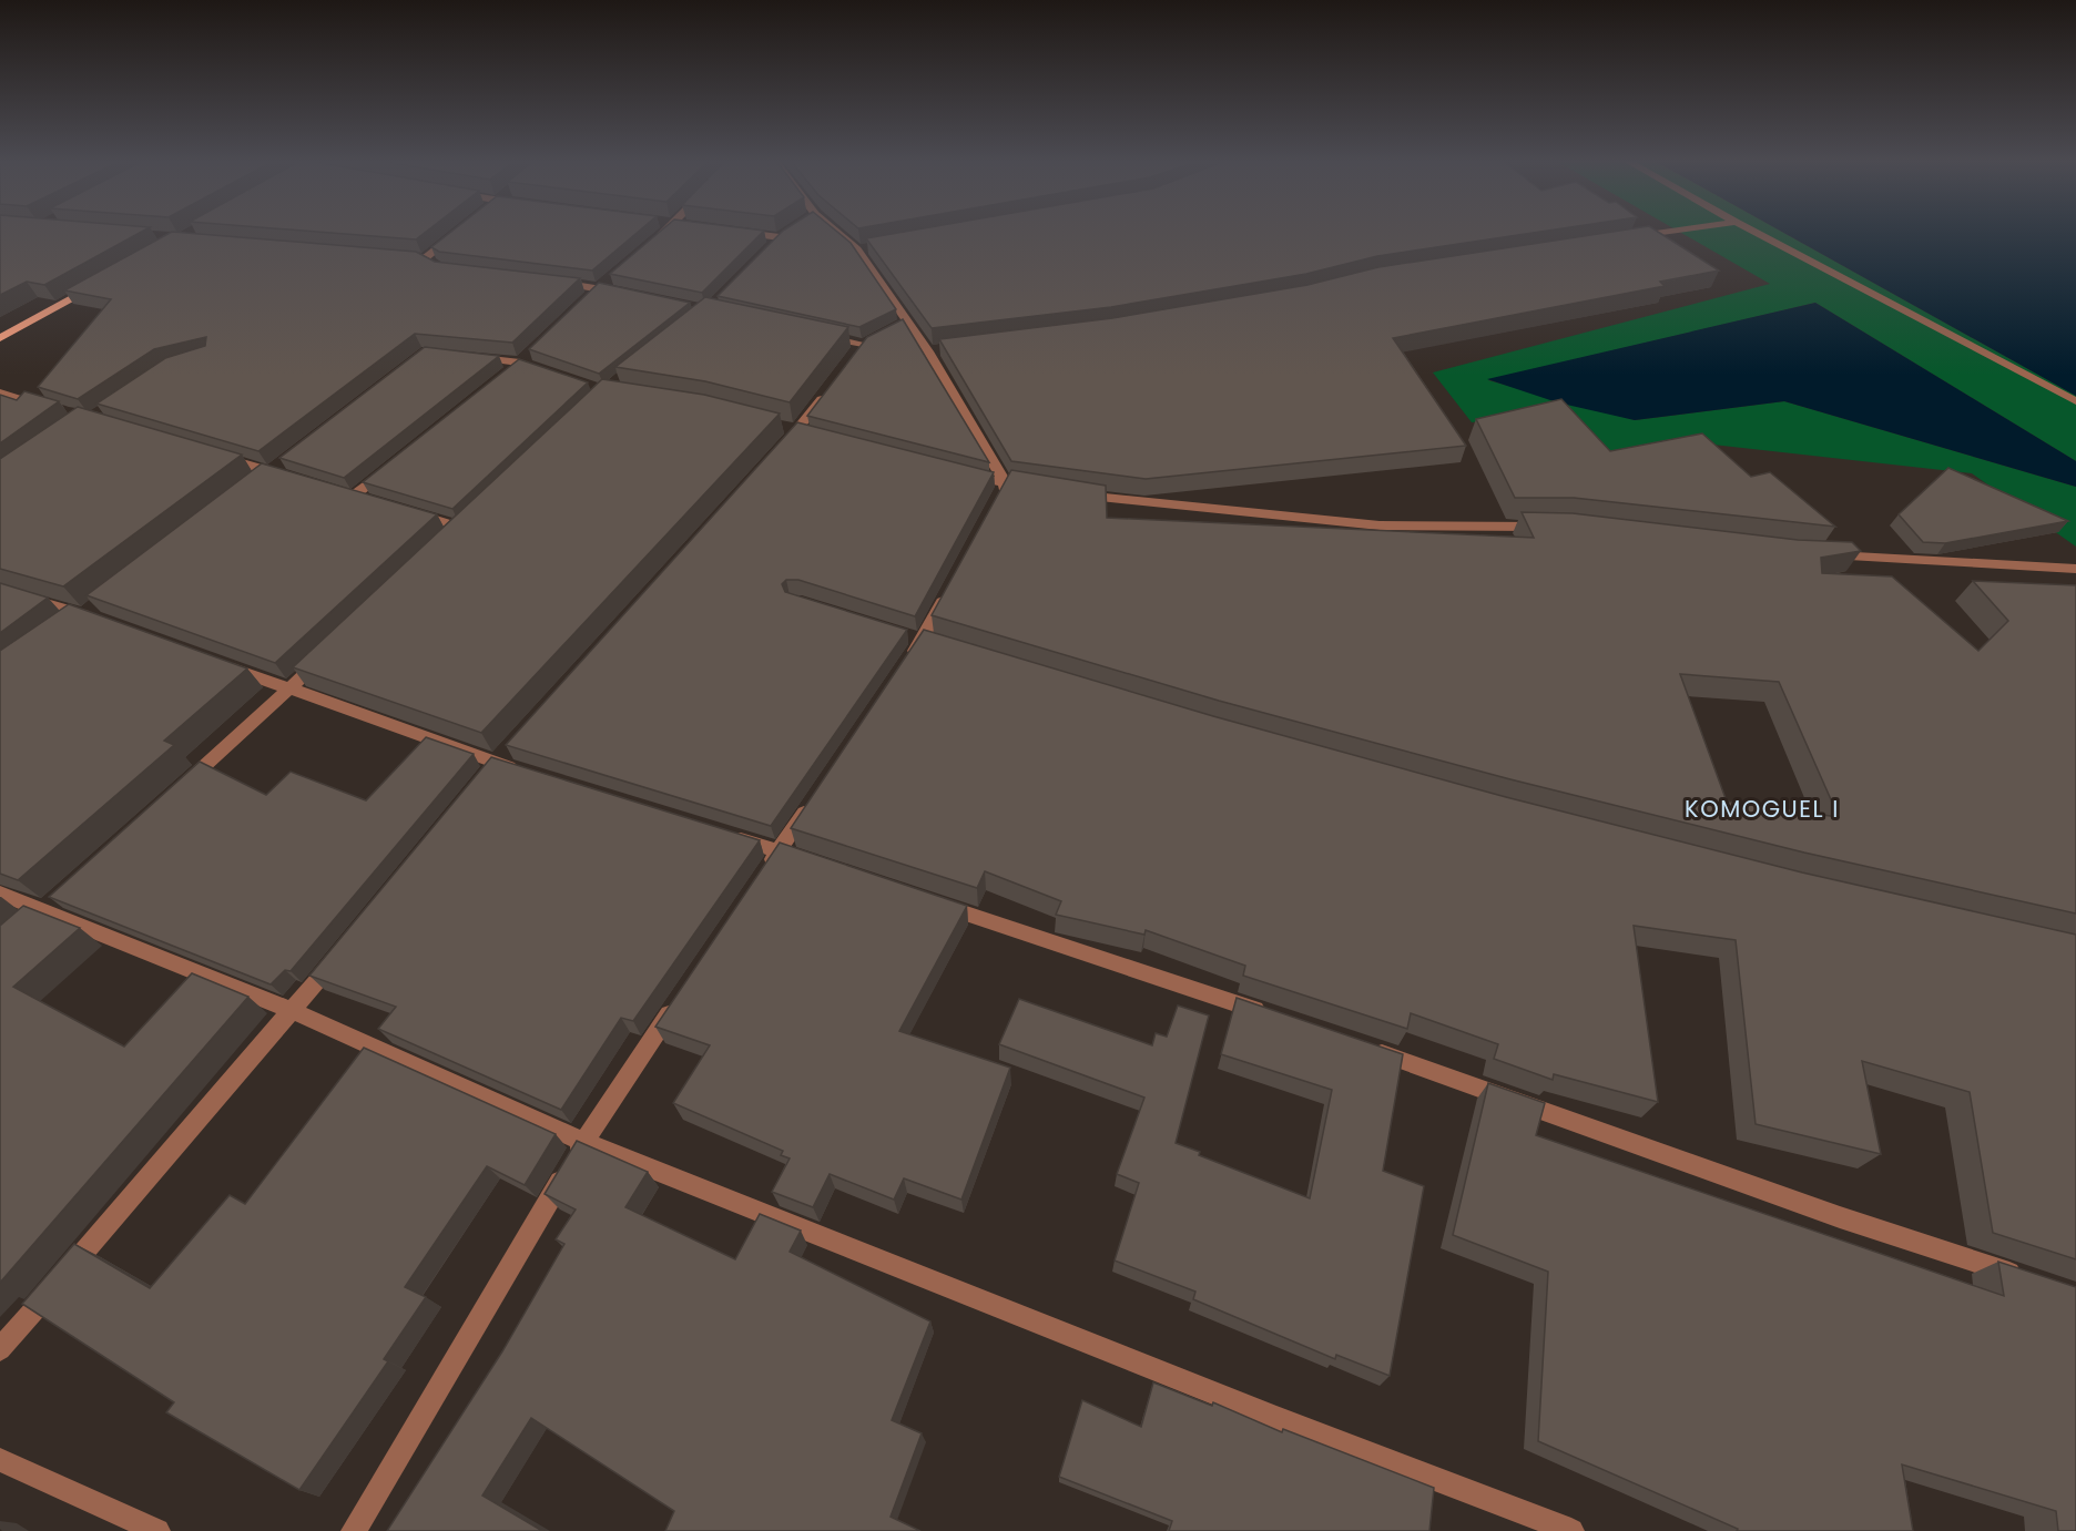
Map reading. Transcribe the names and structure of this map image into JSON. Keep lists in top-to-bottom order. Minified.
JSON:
{"districts":["KOMOGUEL I"]}
